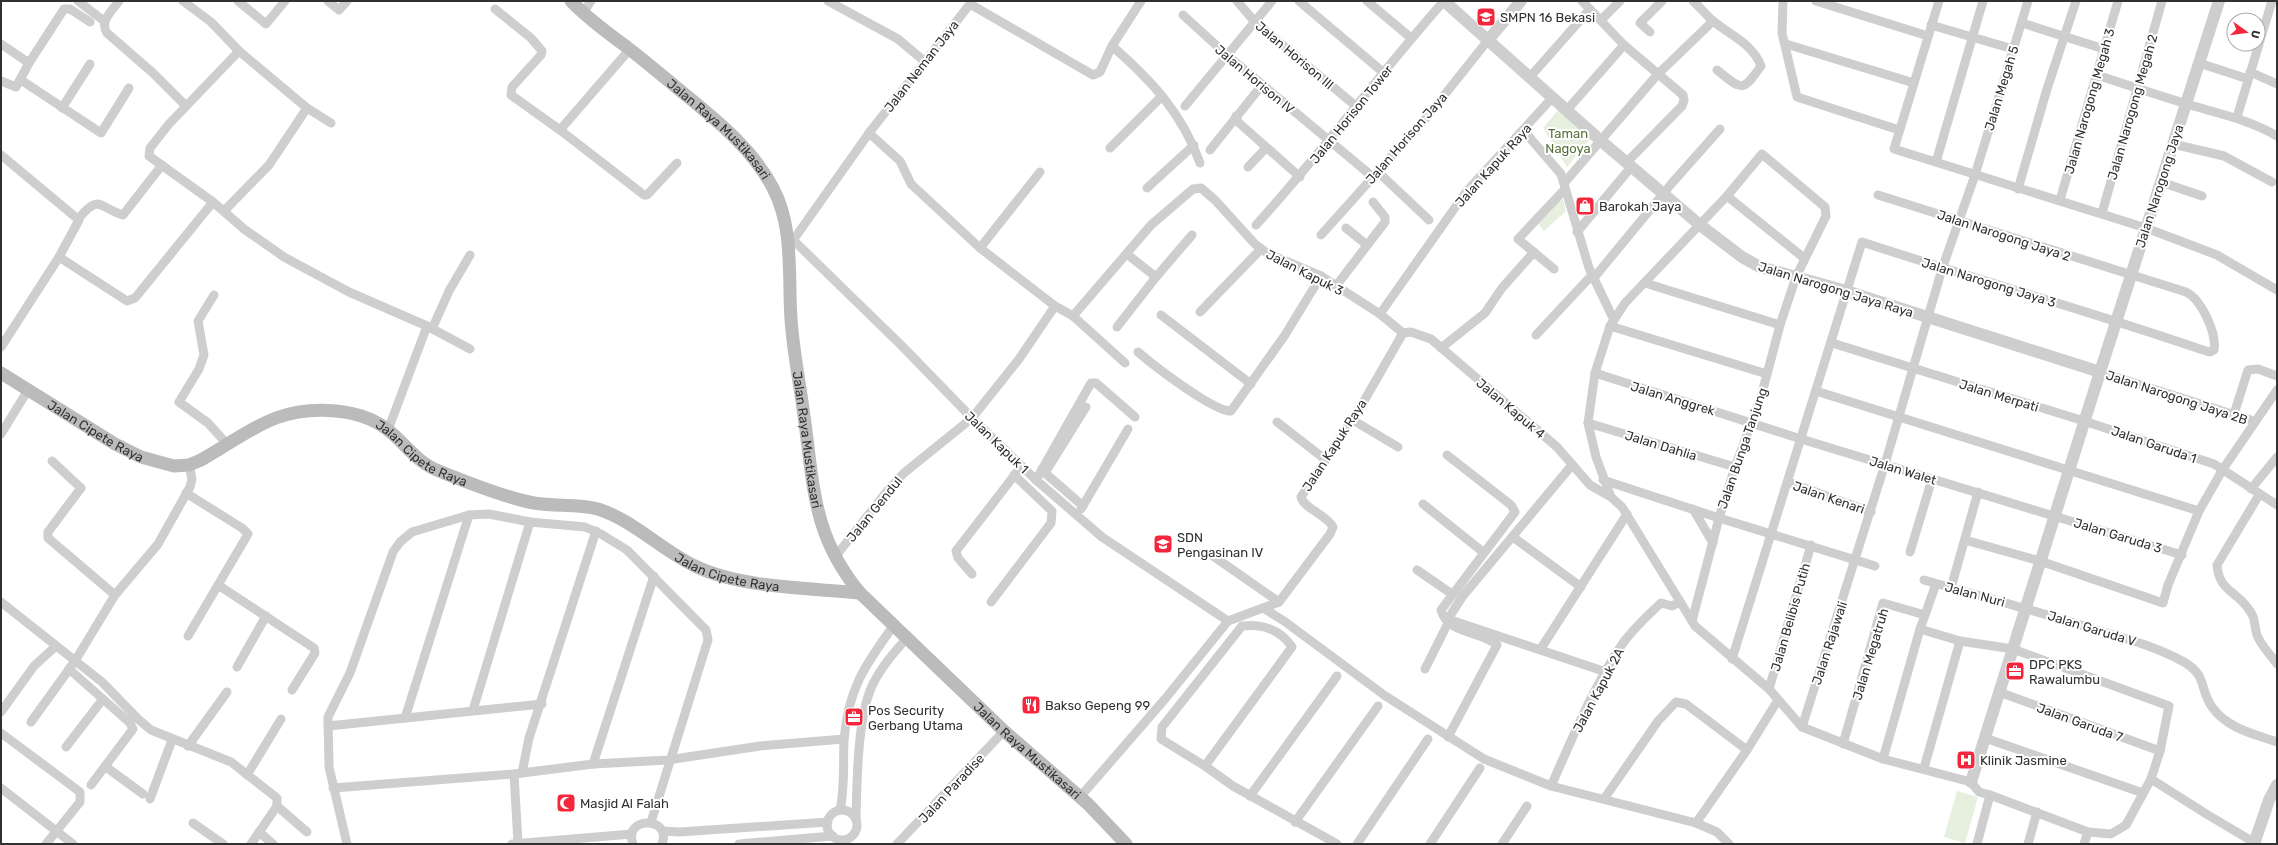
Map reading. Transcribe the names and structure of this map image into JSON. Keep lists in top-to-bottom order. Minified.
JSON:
{"streets":{"main road":["Jalan Raya Mustikasari","Jalan Cipete Raya"],"street":["Jalan Horison III","Jalan Neman Jaya","Jalan Horison IV","Jalan Megah 5","Jalan Narogong Megah 3","Jalan Narogong Megah 2","Jalan Horison Tower","Jalan Horison Jaya","Jalan Kapuk Raya","Jalan Narogong Jaya","Jalan Narogong Jaya 2","Jalan Kapuk 3","Jalan Narogong Jaya 3","Jalan Narogong Jaya Raya","Jalan Merpati","Jalan Narogong Jaya 2B","Jalan Anggrek","Jalan Kapuk 4","Jalan Kapuk 1","Jalan Garuda 1","Jalan Dahlia","Jalan Bunga Tanjung","Jalan Walet","Jalan Kenari","Jalan Gendul","Jalan Garuda 3","Jalan Nuri","Jalan Belibis Putih","Jalan Garuda V","Jalan Rajawali","Jalan Megatruh","Jalan Kapuk 2A","Jalan Garuda 7","Jalan Paradise"]},"crossings":[["Jalan Horison III","Jalan Horison Tower"],["Jalan Neman Jaya","Jalan Raya Mustikasari"],["Jalan Neman Jaya","Jalan Kapuk 1"],["Jalan Horison IV","Jalan Horison Tower"],["Jalan Horison IV","Jalan Horison Jaya"],["Jalan Megah 5","Jalan Narogong Jaya 2"],["Jalan Megah 5","Jalan Narogong Jaya 3"],["Jalan Megah 5","Jalan Narogong Jaya Raya"],["Jalan Megah 5","Jalan Merpati"],["Jalan Megah 5","Jalan Rajawali"],["Jalan Horison Tower","Jalan Narogong Jaya Raya"],["Jalan Raya Mustikasari","Jalan Cipete Raya"],["Jalan Raya Mustikasari","Jalan Kapuk 1"],["Jalan Raya Mustikasari","Jalan Gendul"],["Jalan Raya Mustikasari","Jalan Paradise"],["Jalan Horison Jaya","Jalan Narogong Jaya Raya"],["Jalan Kapuk Raya","Jalan Kapuk 3"],["Jalan Kapuk Raya","Jalan Narogong Jaya Raya"],["Jalan Kapuk Raya","Jalan Kapuk 4"],["Jalan Narogong Jaya","Jalan Narogong Jaya 2"],["Jalan Narogong Jaya","Jalan Narogong Jaya 3"],["Jalan Narogong Jaya","Jalan Narogong Jaya Raya"],["Jalan Narogong Jaya","Jalan Merpati"],["Jalan Narogong Jaya","Jalan Narogong Jaya 2B"],["Jalan Narogong Jaya","Jalan Garuda 1"],["Jalan Narogong Jaya","Jalan Walet"],["Jalan Narogong Jaya","Jalan Garuda 3"],["Jalan Narogong Jaya","Jalan Nuri"],["Jalan Narogong Jaya","Jalan Garuda V"],["Jalan Narogong Jaya","Jalan Garuda 7"],["Jalan Narogong Jaya 2","Jalan Narogong Jaya 3"],["Jalan Narogong Jaya 3","Jalan Narogong Jaya Raya"],["Jalan Narogong Jaya Raya","Jalan Narogong Jaya 2B"],["Jalan Narogong Jaya Raya","Jalan Bunga Tanjung"],["Jalan Merpati","Jalan Garuda 1"],["Jalan Merpati","Jalan Rajawali"],["Jalan Anggrek","Jalan Bunga Tanjung"],["Jalan Anggrek","Jalan Walet"],["Jalan Kapuk 1","Jalan Gendul"],["Jalan Dahlia","Jalan Bunga Tanjung"],["Jalan Bunga Tanjung","Jalan Walet"],["Jalan Walet","Jalan Garuda 3"],["Jalan Walet","Jalan Rajawali"],["Jalan Kenari","Jalan Rajawali"],["Jalan Nuri","Jalan Garuda V"]],"parks":["Taman Nagoya"],"places":{"school or university":["SMPN 16 Bekasi","SDN Pengasinan IV"],"shop":["Barokah Jaya"],"office":["DPC PKS Rawalumbu","Pos Security Gerbang Utama"],"restaurant":["Bakso Gepeng 99"],"hospital":["Klinik Jasmine"],"mosque":["Masjid Al Falah"]},"north":"right"}
